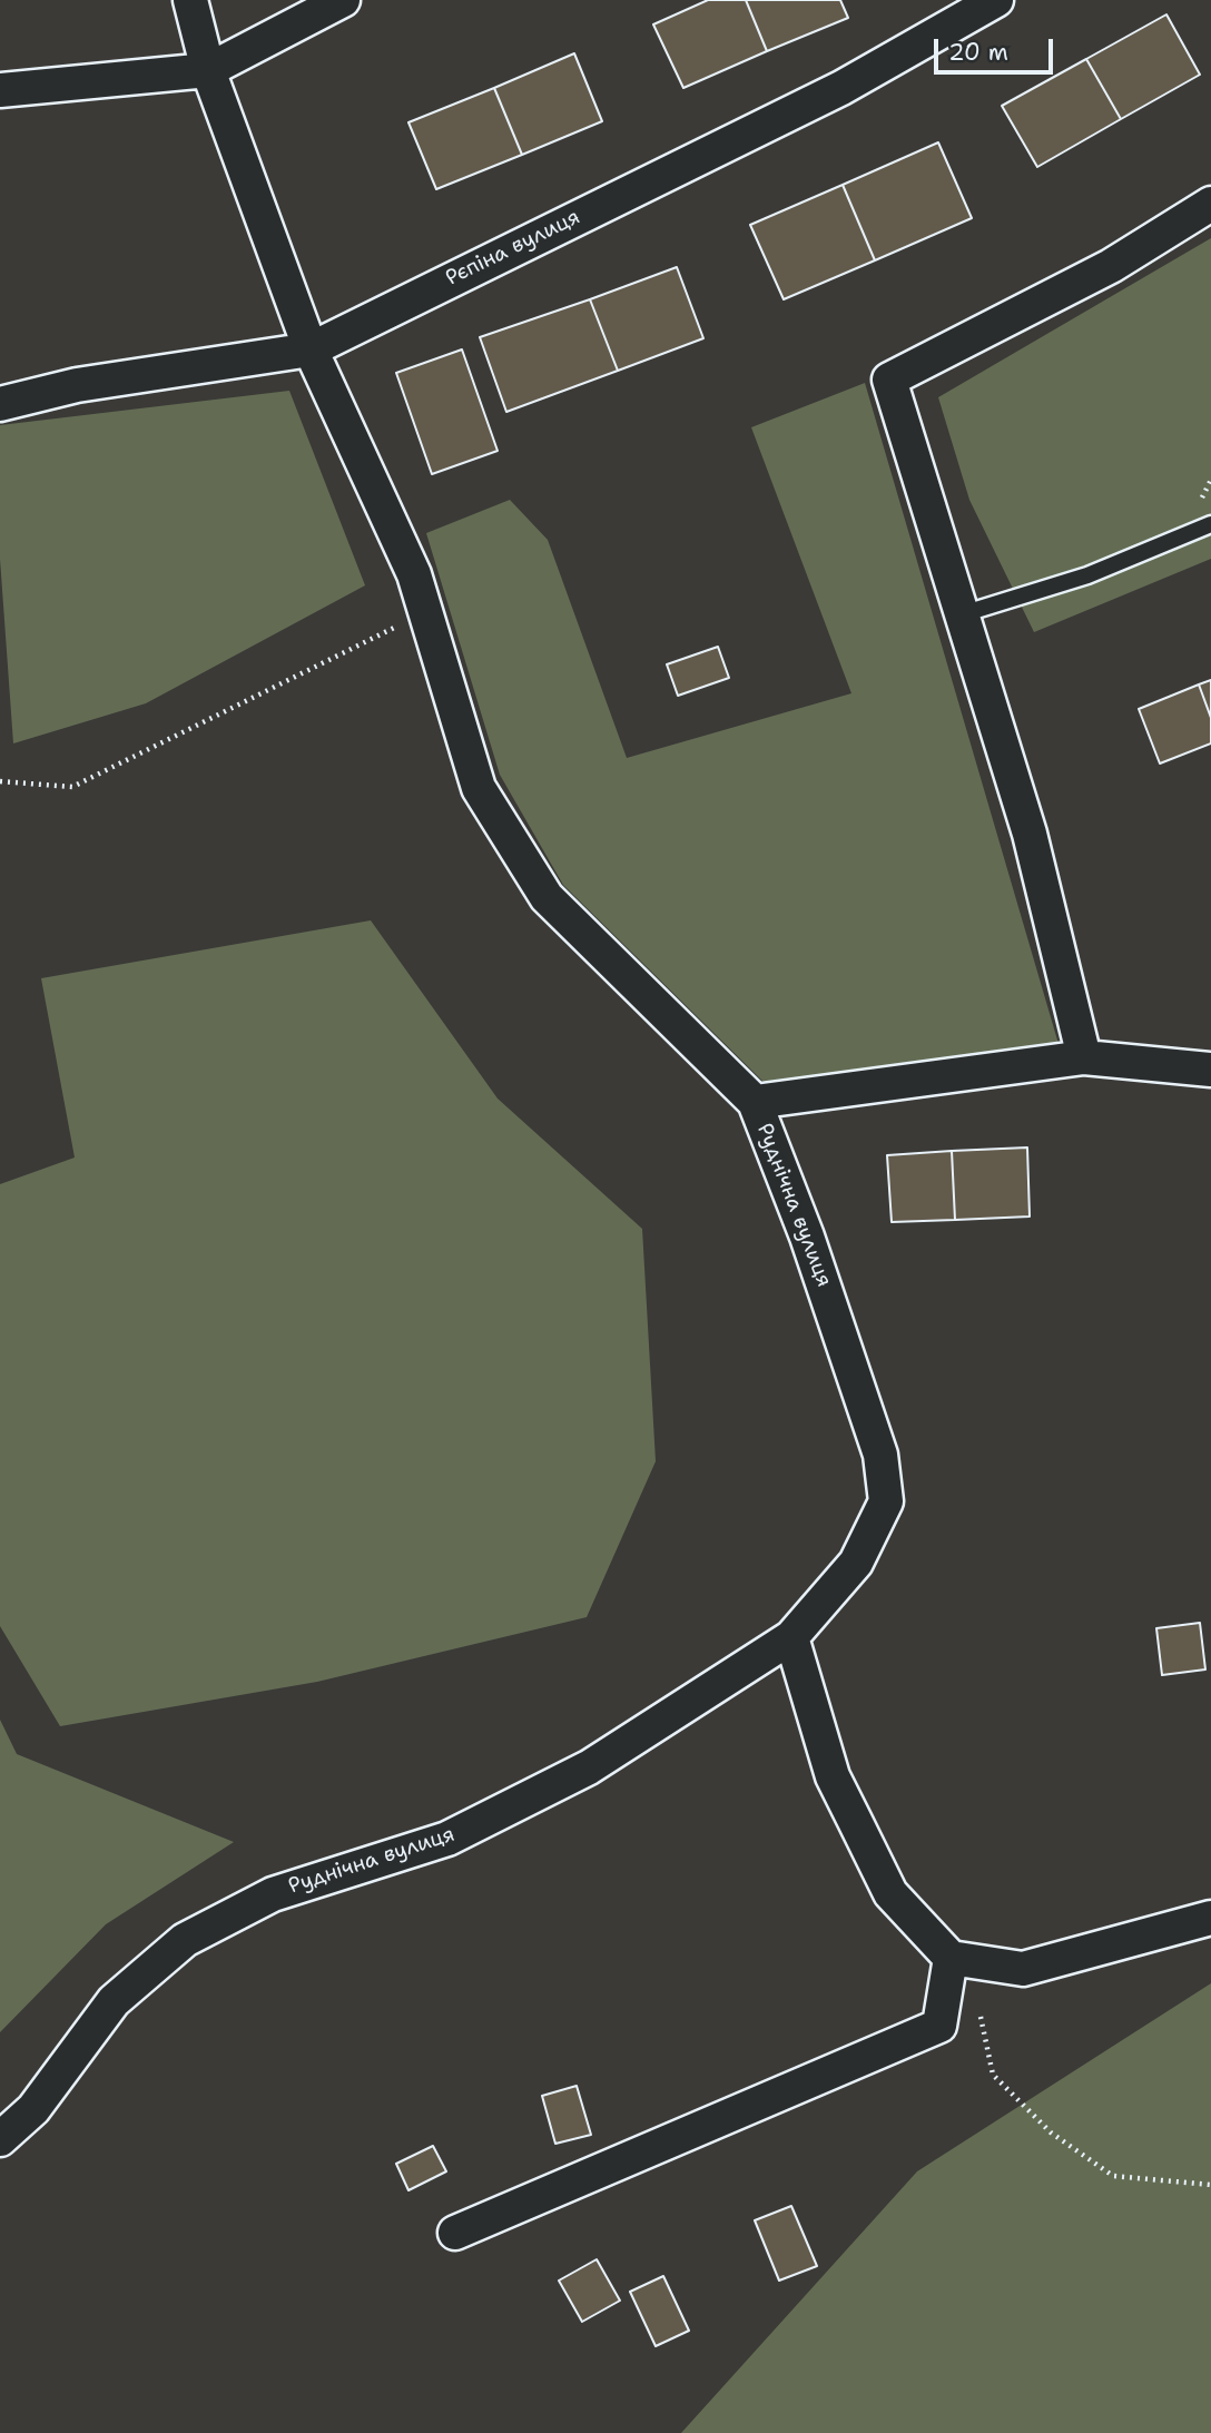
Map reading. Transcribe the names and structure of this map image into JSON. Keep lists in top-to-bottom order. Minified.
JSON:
{"streets":{"street":["Рєпіна вулиця","Руднічна вулиця"]},"scale_bar":"20 m"}
